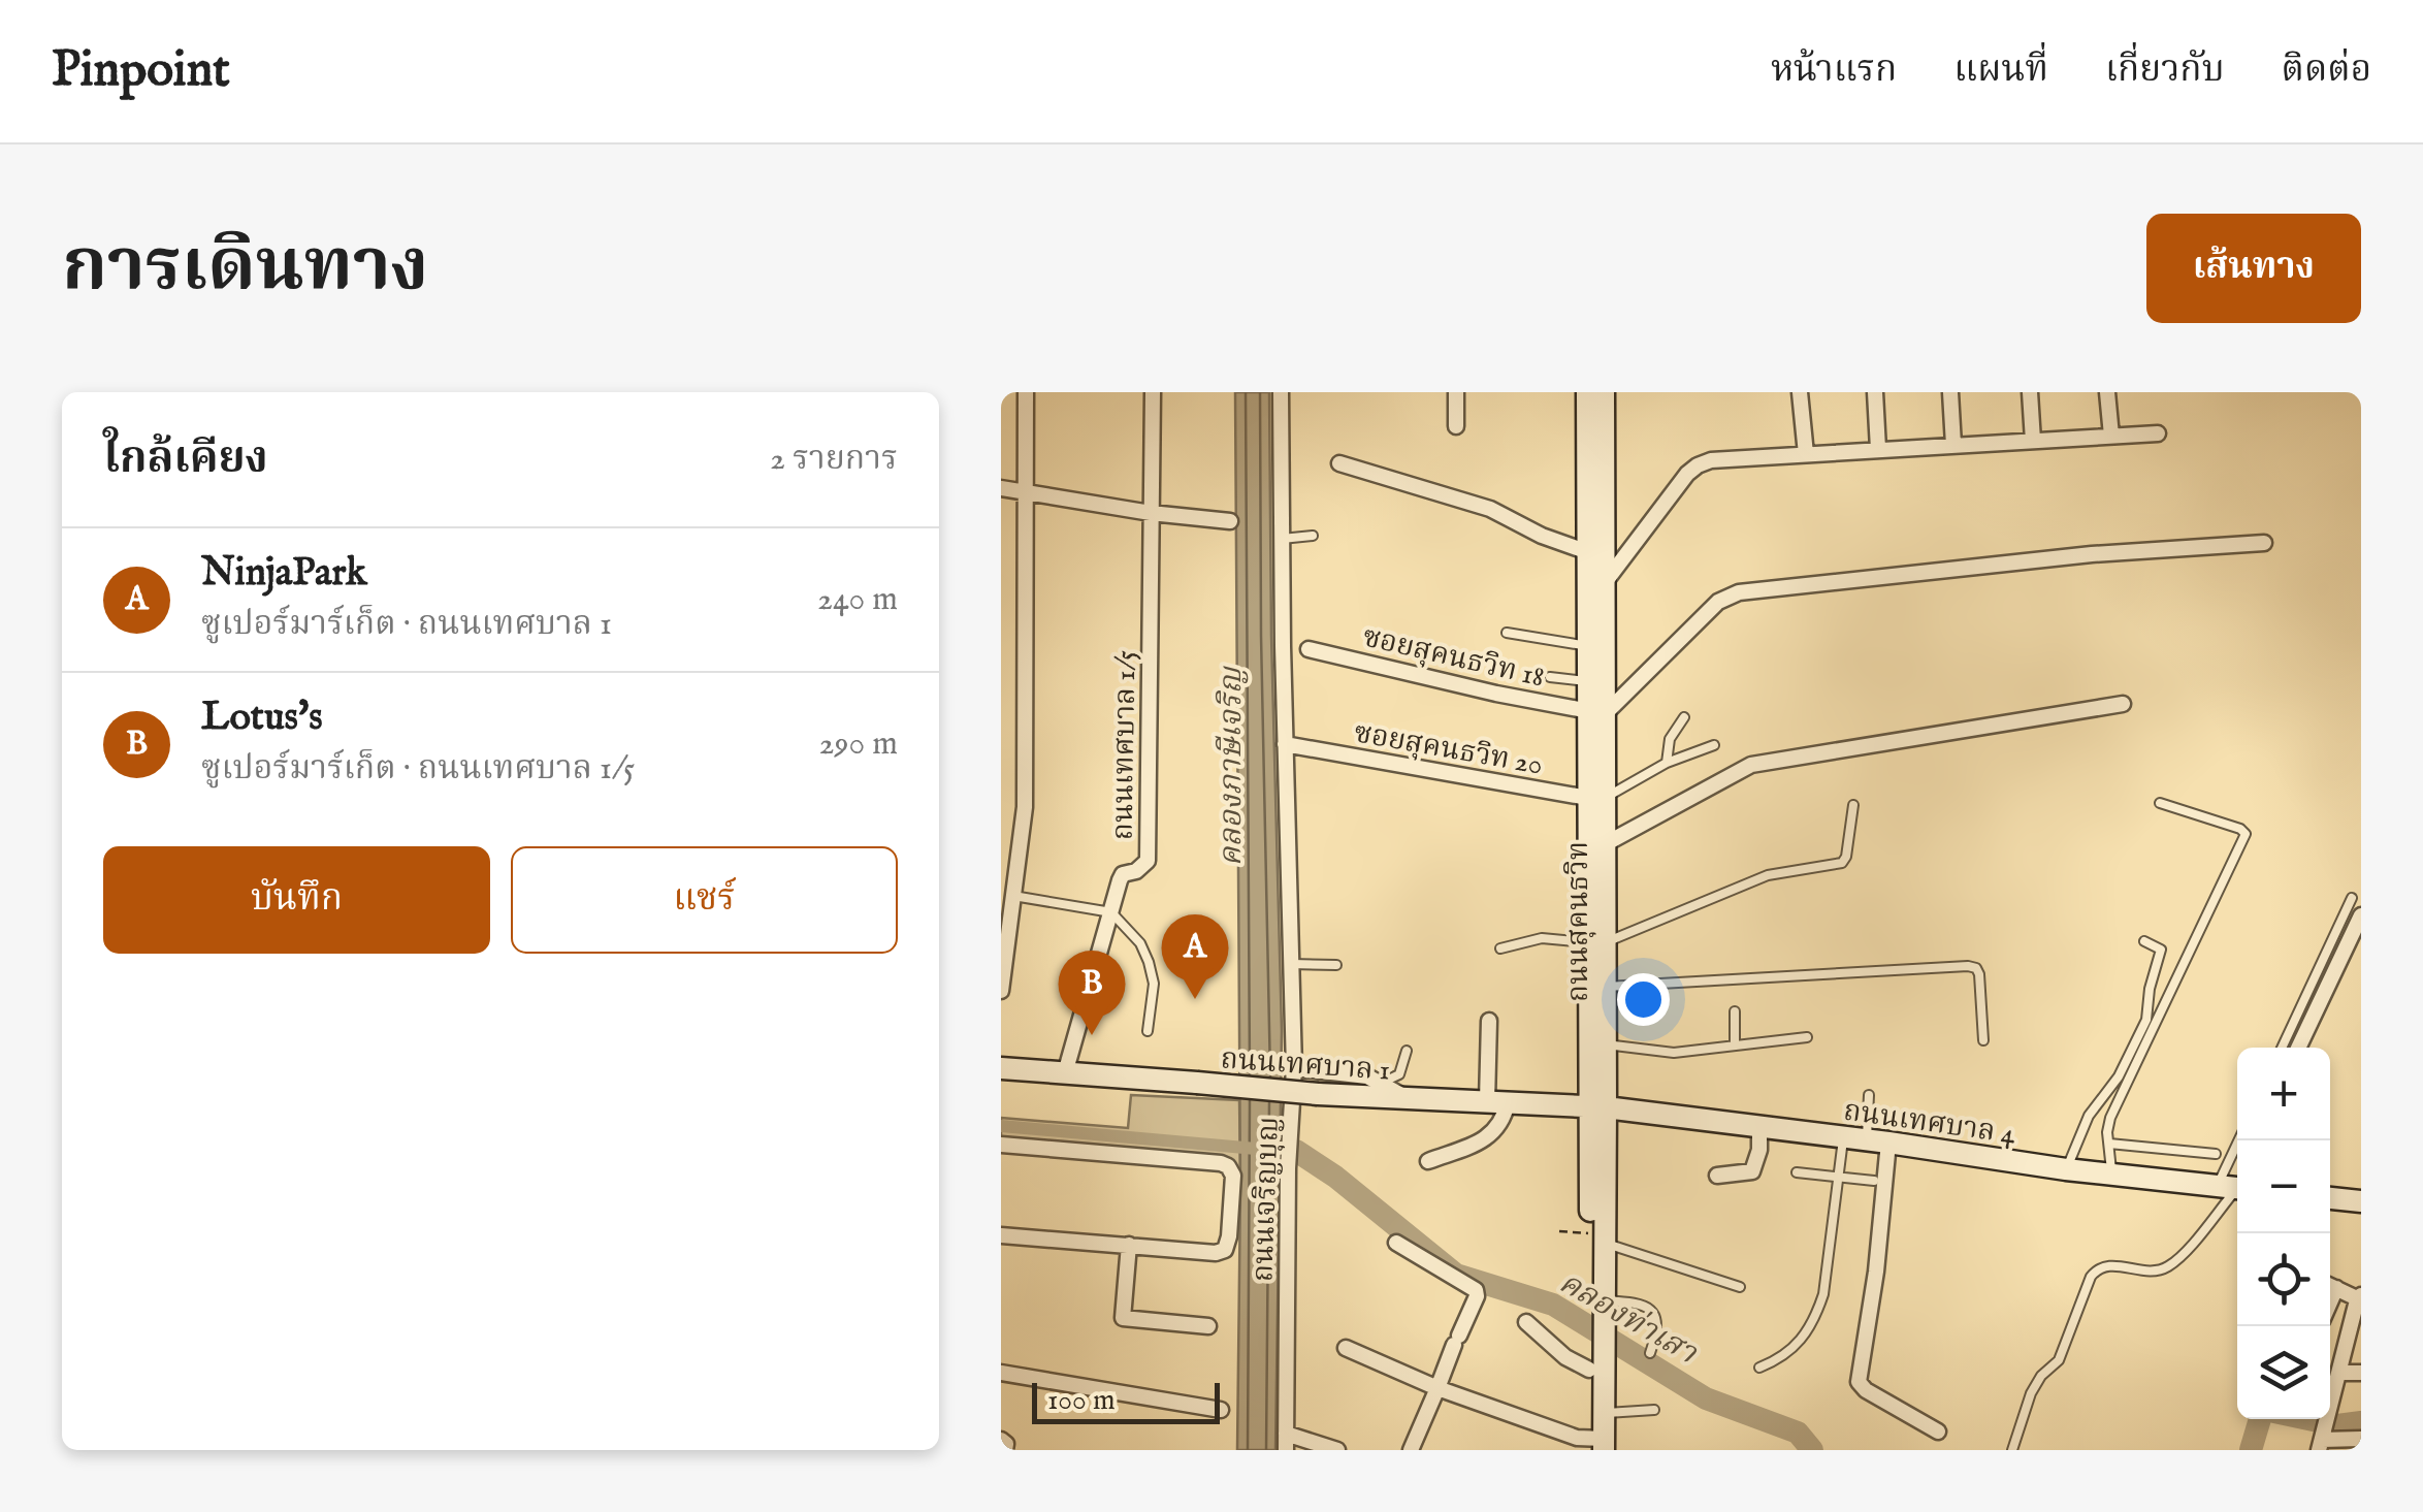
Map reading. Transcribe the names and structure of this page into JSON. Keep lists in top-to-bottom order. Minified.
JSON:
{"streets":{"main road":["ถนนสุคนธวิท","ถนนเทศบาล 1","ถนนเทศบาล 4"],"street":["ซอยสุคนธวิท 18","ถนนเทศบาล 1/5","ซอยสุคนธวิท 20","ถนนเจริญบุญ"]},"crossings":[["ซอยสุคนธวิท 18","ถนนสุคนธวิท"],["ถนนเทศบาล 1/5","ถนนเทศบาล 1"],["ซอยสุคนธวิท 20","ถนนสุคนธวิท"],["ซอยสุคนธวิท 20","ถนนเจริญบุญ"],["ถนนสุคนธวิท","ถนนเทศบาล 1"],["ถนนสุคนธวิท","ถนนเทศบาล 4"],["ถนนเทศบาล 1","ถนนเทศบาล 4"]],"water":["คลองภาษีเจริญ","คลองท่าเสา"],"scale_bar":"100 m","page":{"header":"Pinpoint","nav":["หน้าแรก","แผนที่","เกี่ยวกับ","ติดต่อ"],"title":"การเดินทาง","buttons":["เส้นทาง",["บันทึก","แชร์"]],"heading":["ใกล้เคียง","2 รายการ"],"list":[{"mark":"A","name":"NinjaPark","note":"ซูเปอร์มาร์เก็ต · ถนนเทศบาล 1","value":"240 m"},{"mark":"B","name":"Lotus's","note":"ซูเปอร์มาร์เก็ต · ถนนเทศบาล 1/5","value":"290 m"}],"pins":["A","B"],"map_buttons":["+","−"],"scale":"100 m"}}
